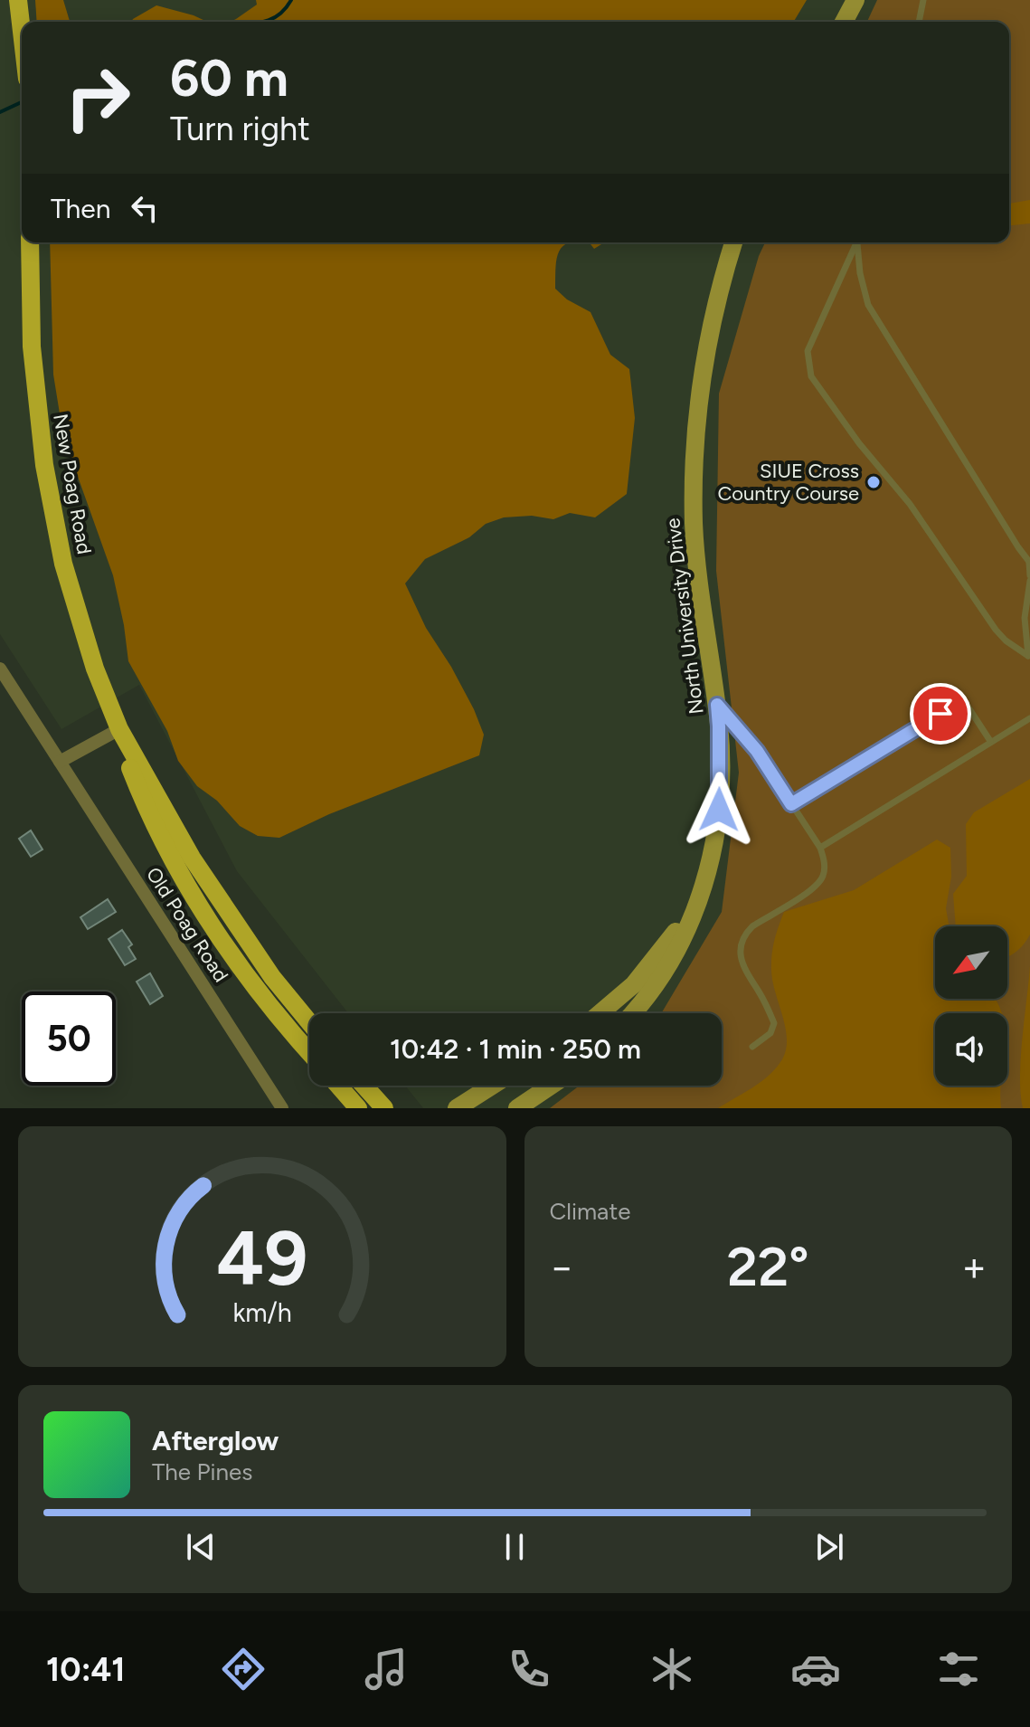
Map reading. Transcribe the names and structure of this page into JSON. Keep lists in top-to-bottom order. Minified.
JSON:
{"streets":{"main road":["New Poag Road","North University Drive"],"street":["Old Poag Road"]},"places":["SIUE Cross Country Course"],"north":"bottom left","page":{"turn":["60 m","Turn right"],"then":"Then","limit":"50","trip":"10:42 · 1 min · 250 m","tile":"Climate","heat":["−","22°","+"],"song":["Afterglow","The Pines"],"tabs":"10:41","gauge":["49","km/h"]}}
